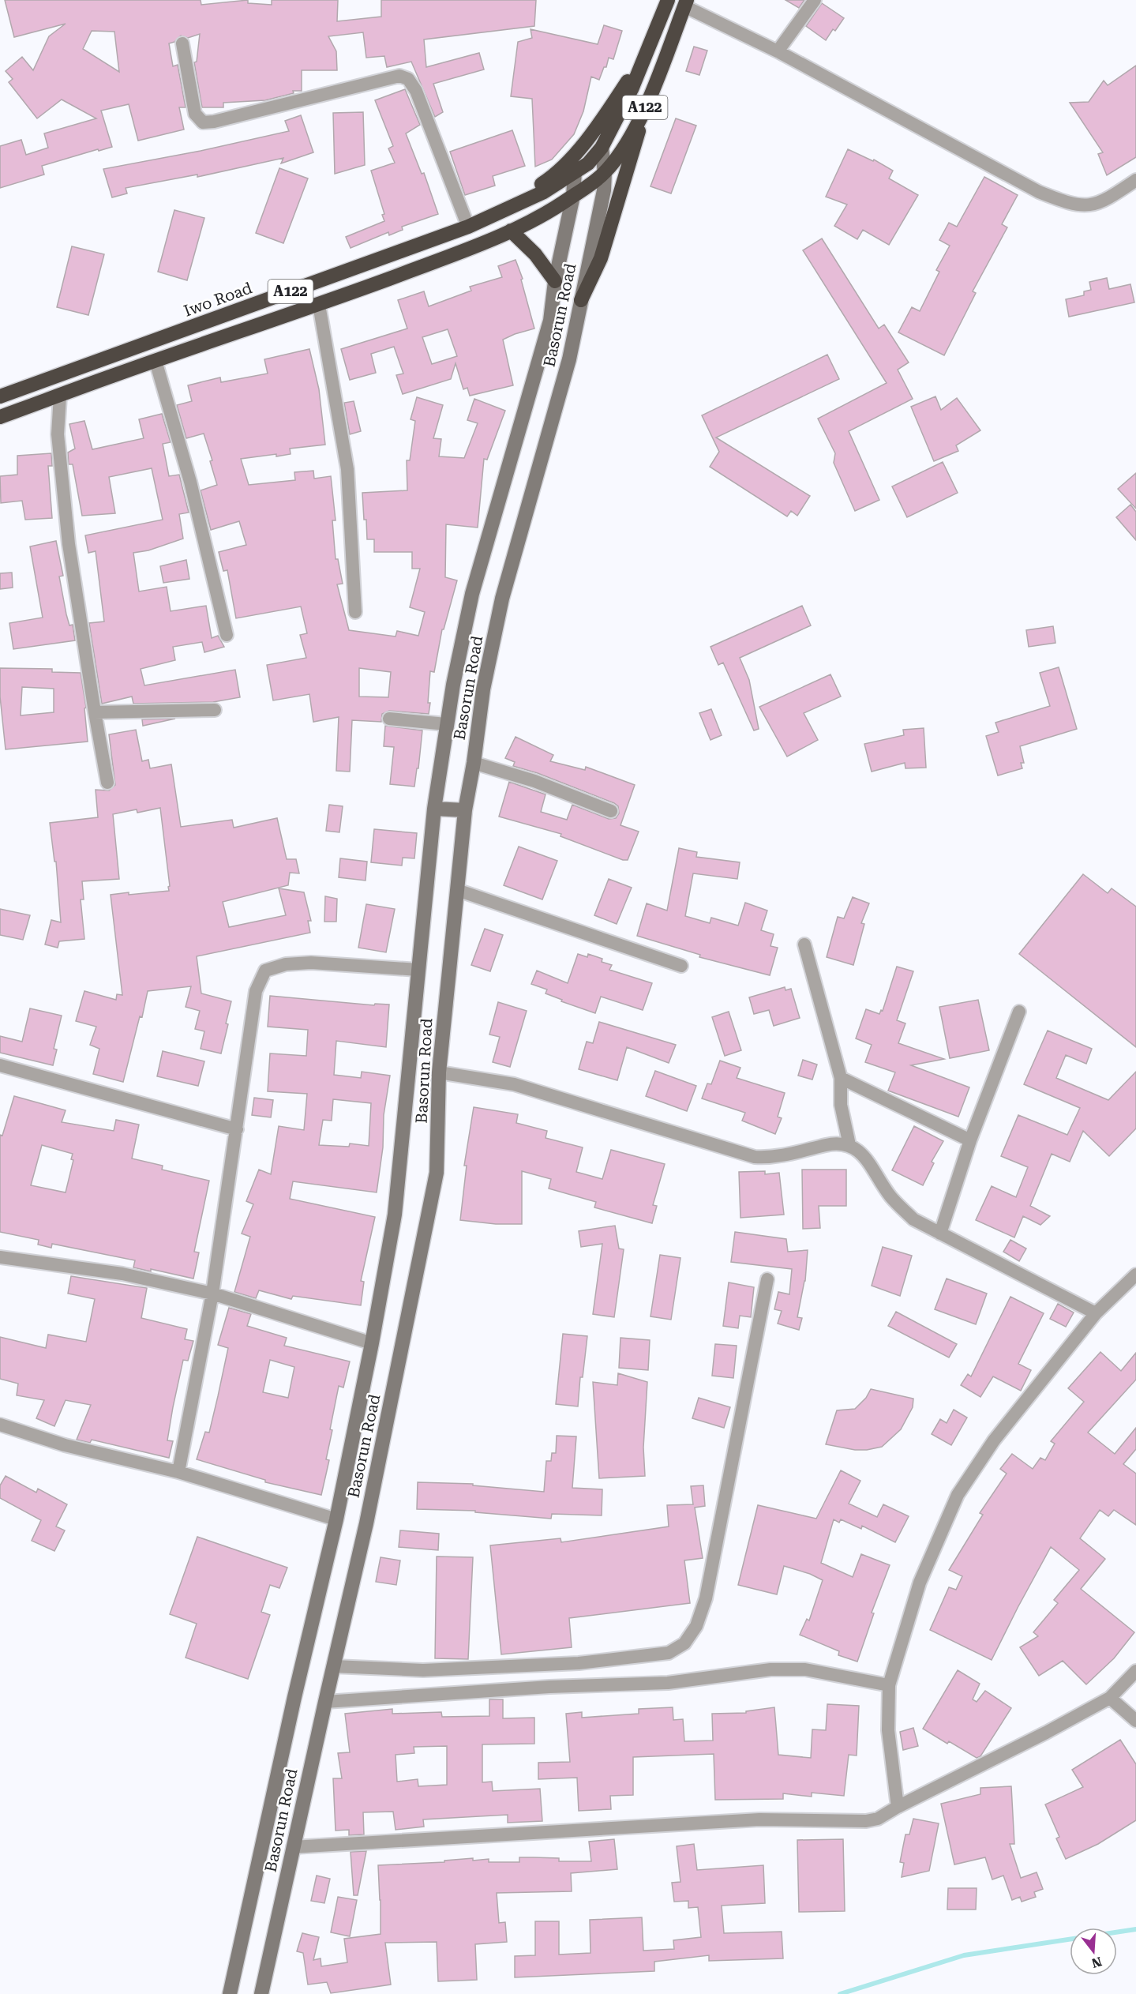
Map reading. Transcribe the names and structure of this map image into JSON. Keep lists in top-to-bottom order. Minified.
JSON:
{"streets":{"highway":["A122","Iwo Road"],"main road":["Basorun Road"]},"crossings":[["A122","Iwo Road"],["A122","Basorun Road"],["Iwo Road","Basorun Road"]],"north":"bottom"}
